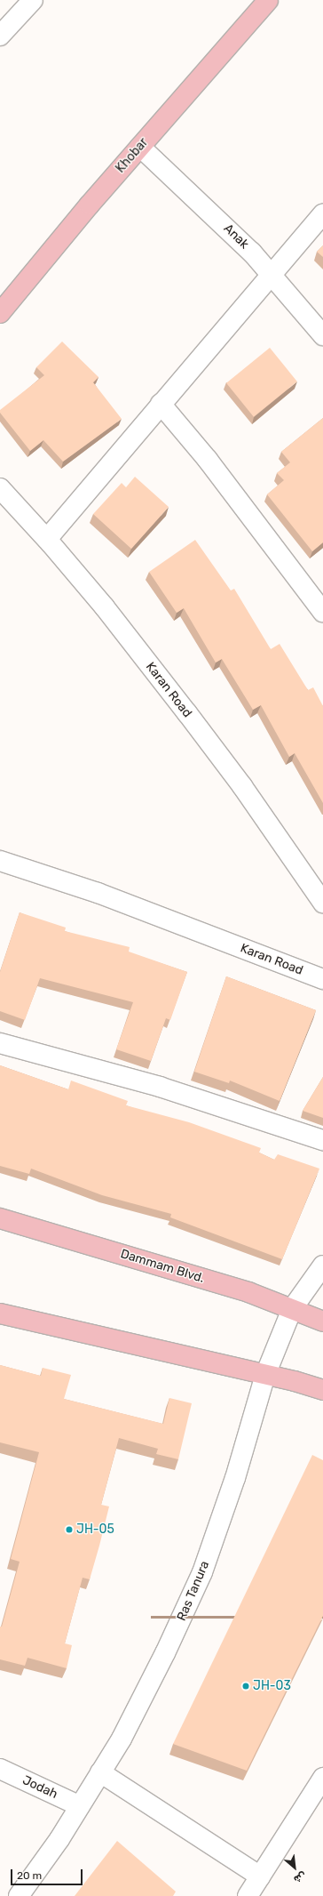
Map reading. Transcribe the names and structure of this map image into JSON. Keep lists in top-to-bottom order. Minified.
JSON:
{"streets":{"main road":["Khobar","Dammam Blvd."],"street":["Anak","Karan Road","Ras Tanura","Jodah"]},"crossings":[["Khobar","Anak"],["Dammam Blvd.","Ras Tanura"],["Ras Tanura","Jodah"]],"places":["JH-05","JH-03"],"scale_bar":"20 m","north":"bottom right"}
